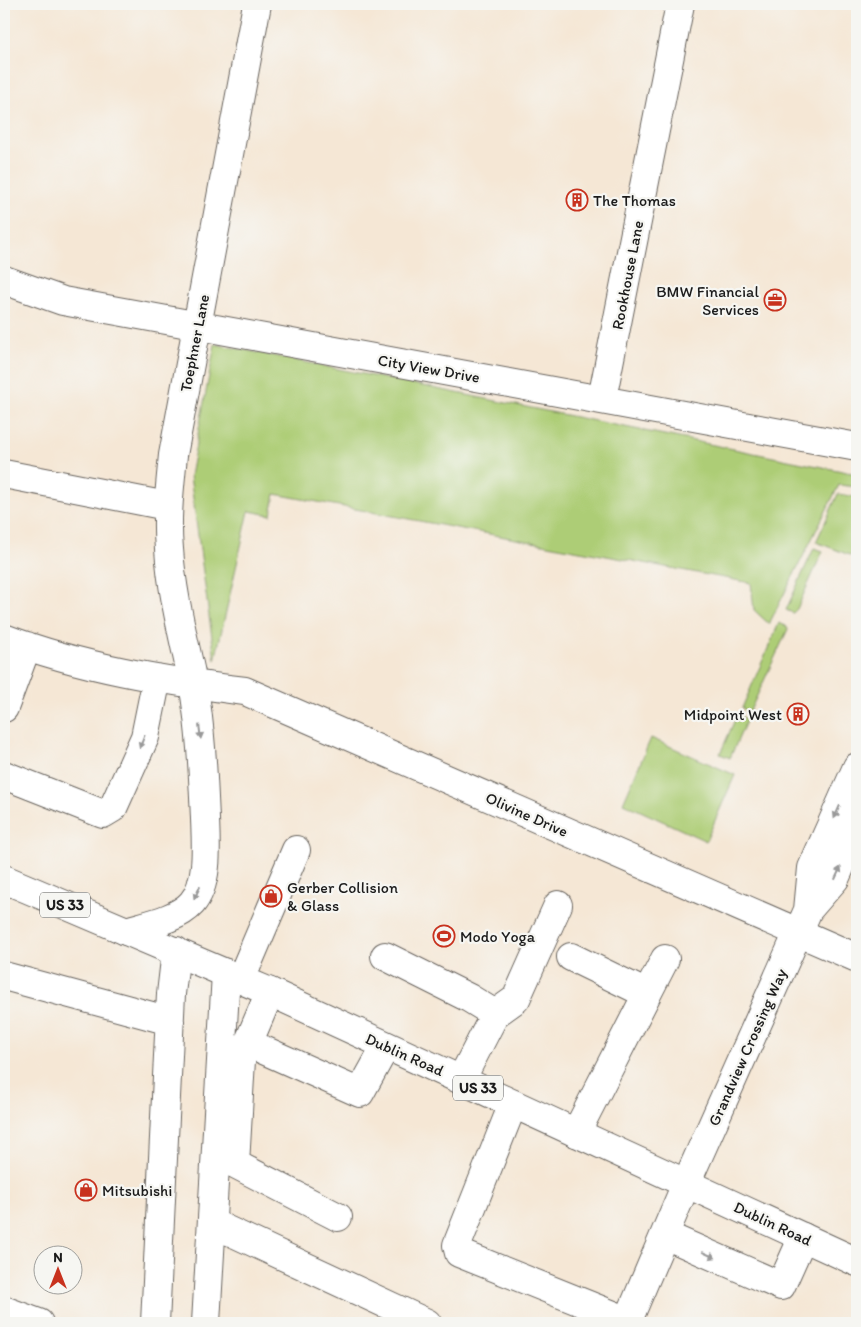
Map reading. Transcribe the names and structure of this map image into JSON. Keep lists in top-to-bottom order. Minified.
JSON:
{"streets":{"street":["Rookhouse Lane","Toephner Lane","City View Drive","Olivine Drive","US 33","Grandview Crossing Way","Dublin Road"]},"crossings":[["Rookhouse Lane","City View Drive"],["Toephner Lane","City View Drive"],["Toephner Lane","Olivine Drive"],["Toephner Lane","Dublin Road"],["Olivine Drive","Grandview Crossing Way"],["Grandview Crossing Way","Dublin Road"]],"places":{"building":["The Thomas","Midpoint West"],"office":["BMW Financial Services"],"shop":["Gerber Collision & Glass","Mitsubishi"],"sports":["Modo Yoga"]},"north":"top"}
